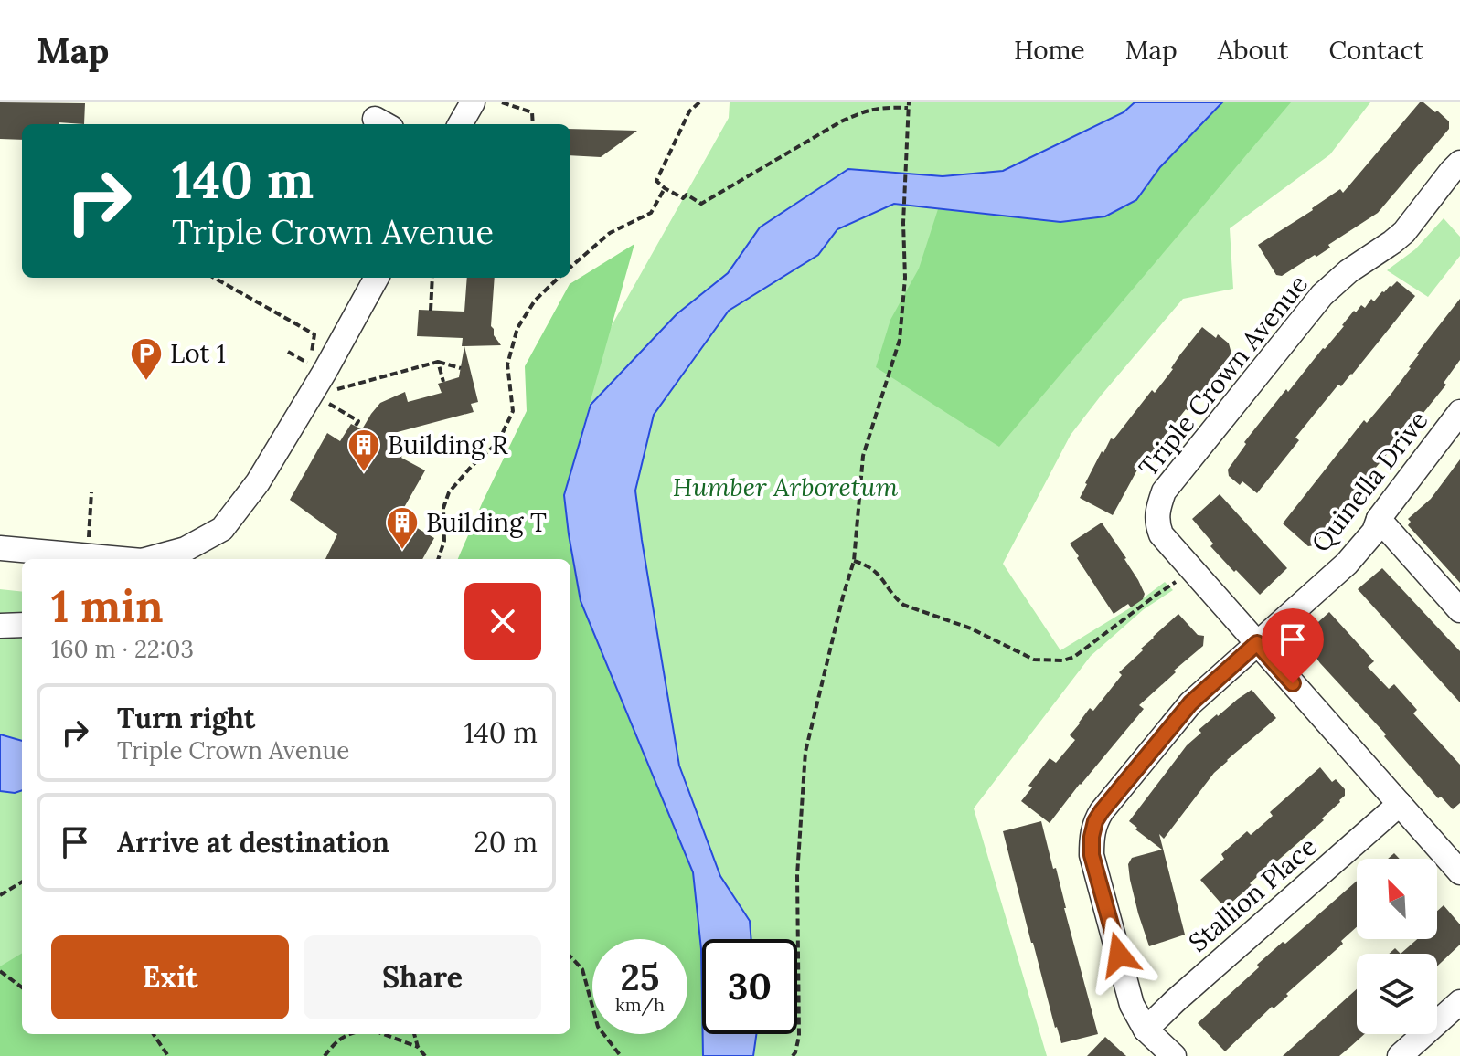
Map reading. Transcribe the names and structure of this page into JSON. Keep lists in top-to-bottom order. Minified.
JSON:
{"streets":{"street":["Triple Crown Avenue","Quinella Drive","Stallion Place"]},"crossings":[["Triple Crown Avenue","Quinella Drive"],["Triple Crown Avenue","Stallion Place"],["Quinella Drive","Stallion Place"]],"parks":["Humber Arboretum"],"places":{"parking":["Lot 1"],"building":["Building R","Building T"]},"north":"top left","page":{"header":"Map","nav":["Home","Map","About","Contact"],"turn":["140 m","Triple Crown Avenue"],"heading":["1 min","160 m · 22:03"],"list":[{"name":"Turn right","note":"Triple Crown Avenue","value":"140 m"},{"name":"Arrive at destination","value":"20 m"}],"buttons":["Exit","Share"],"speed":"25 km/h","limit":"30"}}
